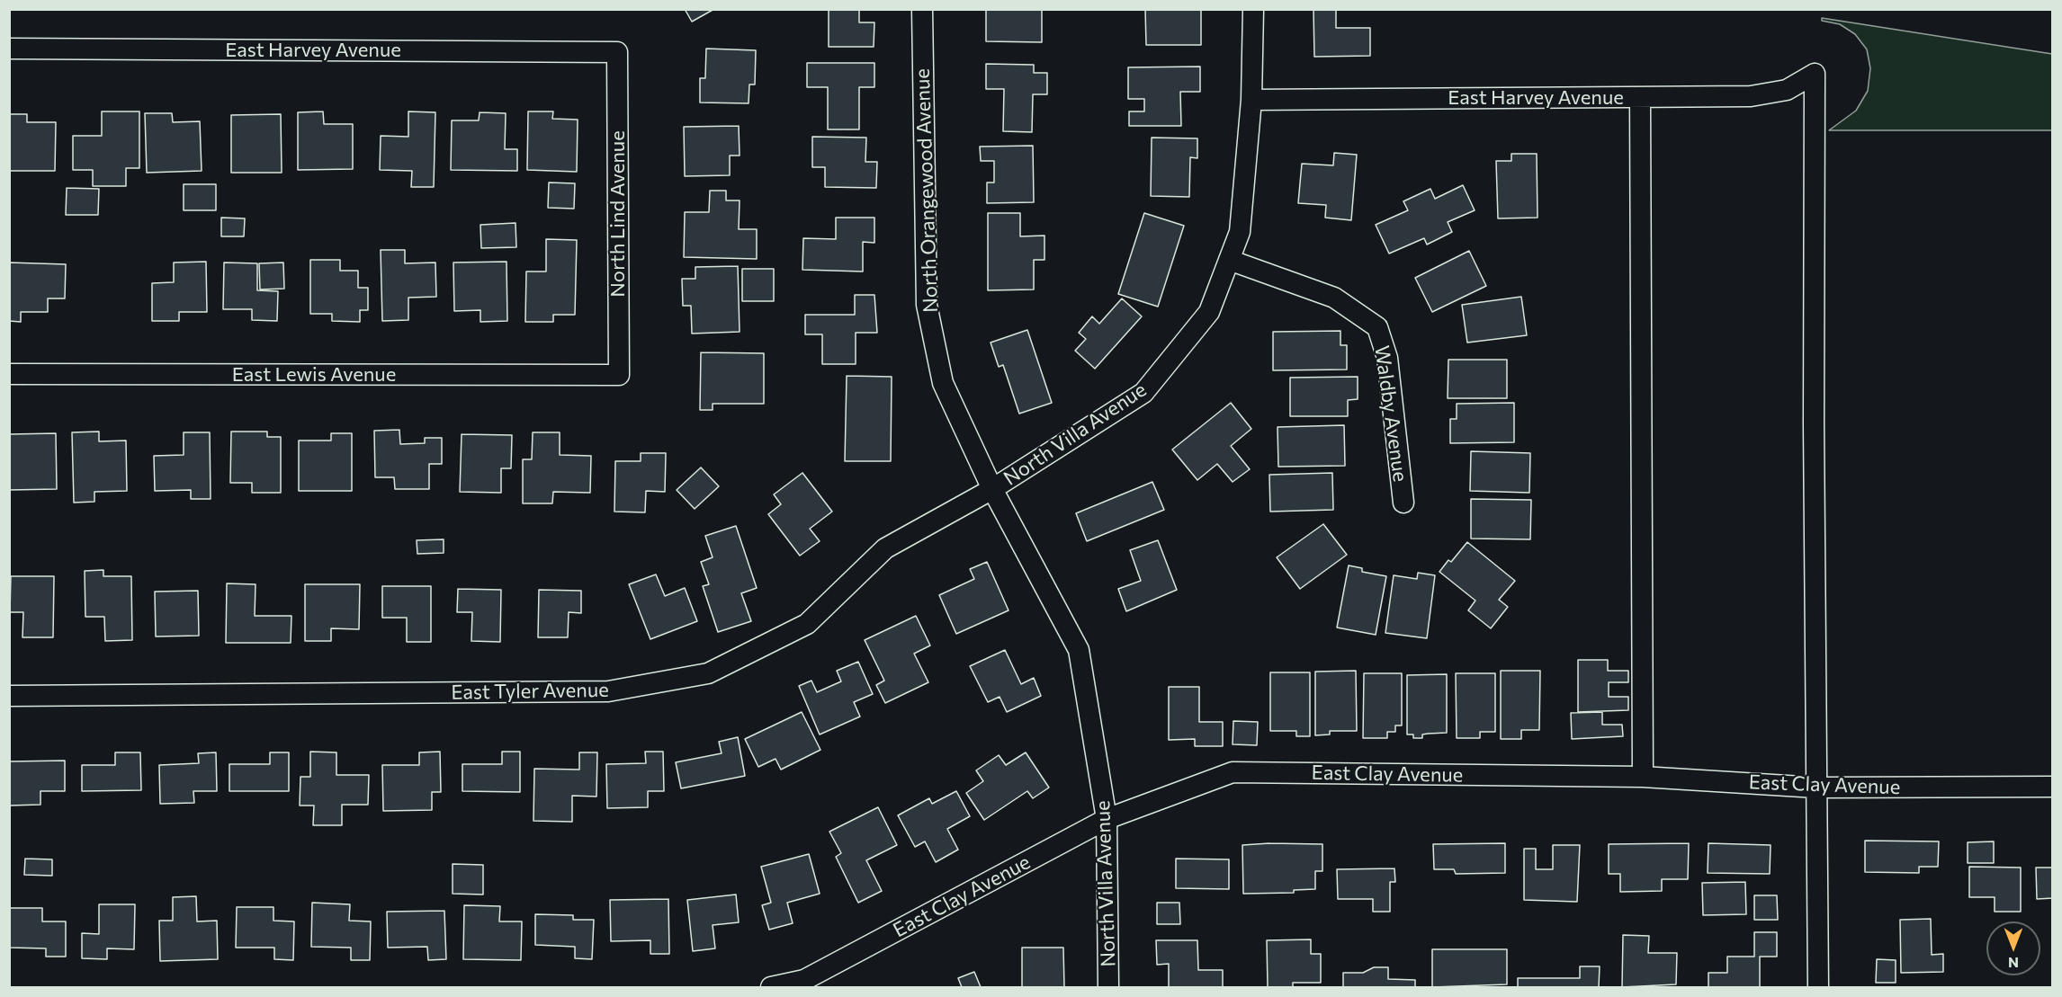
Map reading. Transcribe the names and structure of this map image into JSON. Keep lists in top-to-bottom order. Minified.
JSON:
{"streets":{"street":["East Harvey Avenue","North Orangewood Avenue","North Lind Avenue","East Lewis Avenue","Waldby Avenue","North Villa Avenue","East Tyler Avenue","East Clay Avenue"]},"crossings":[["East Harvey Avenue","North Lind Avenue"],["East Harvey Avenue","North Villa Avenue"],["East Harvey Avenue","East Clay Avenue"],["North Orangewood Avenue","North Villa Avenue"],["North Orangewood Avenue","East Tyler Avenue"],["North Lind Avenue","East Lewis Avenue"],["Waldby Avenue","North Villa Avenue"],["North Villa Avenue","East Tyler Avenue"],["North Villa Avenue","East Clay Avenue"]],"north":"bottom"}
